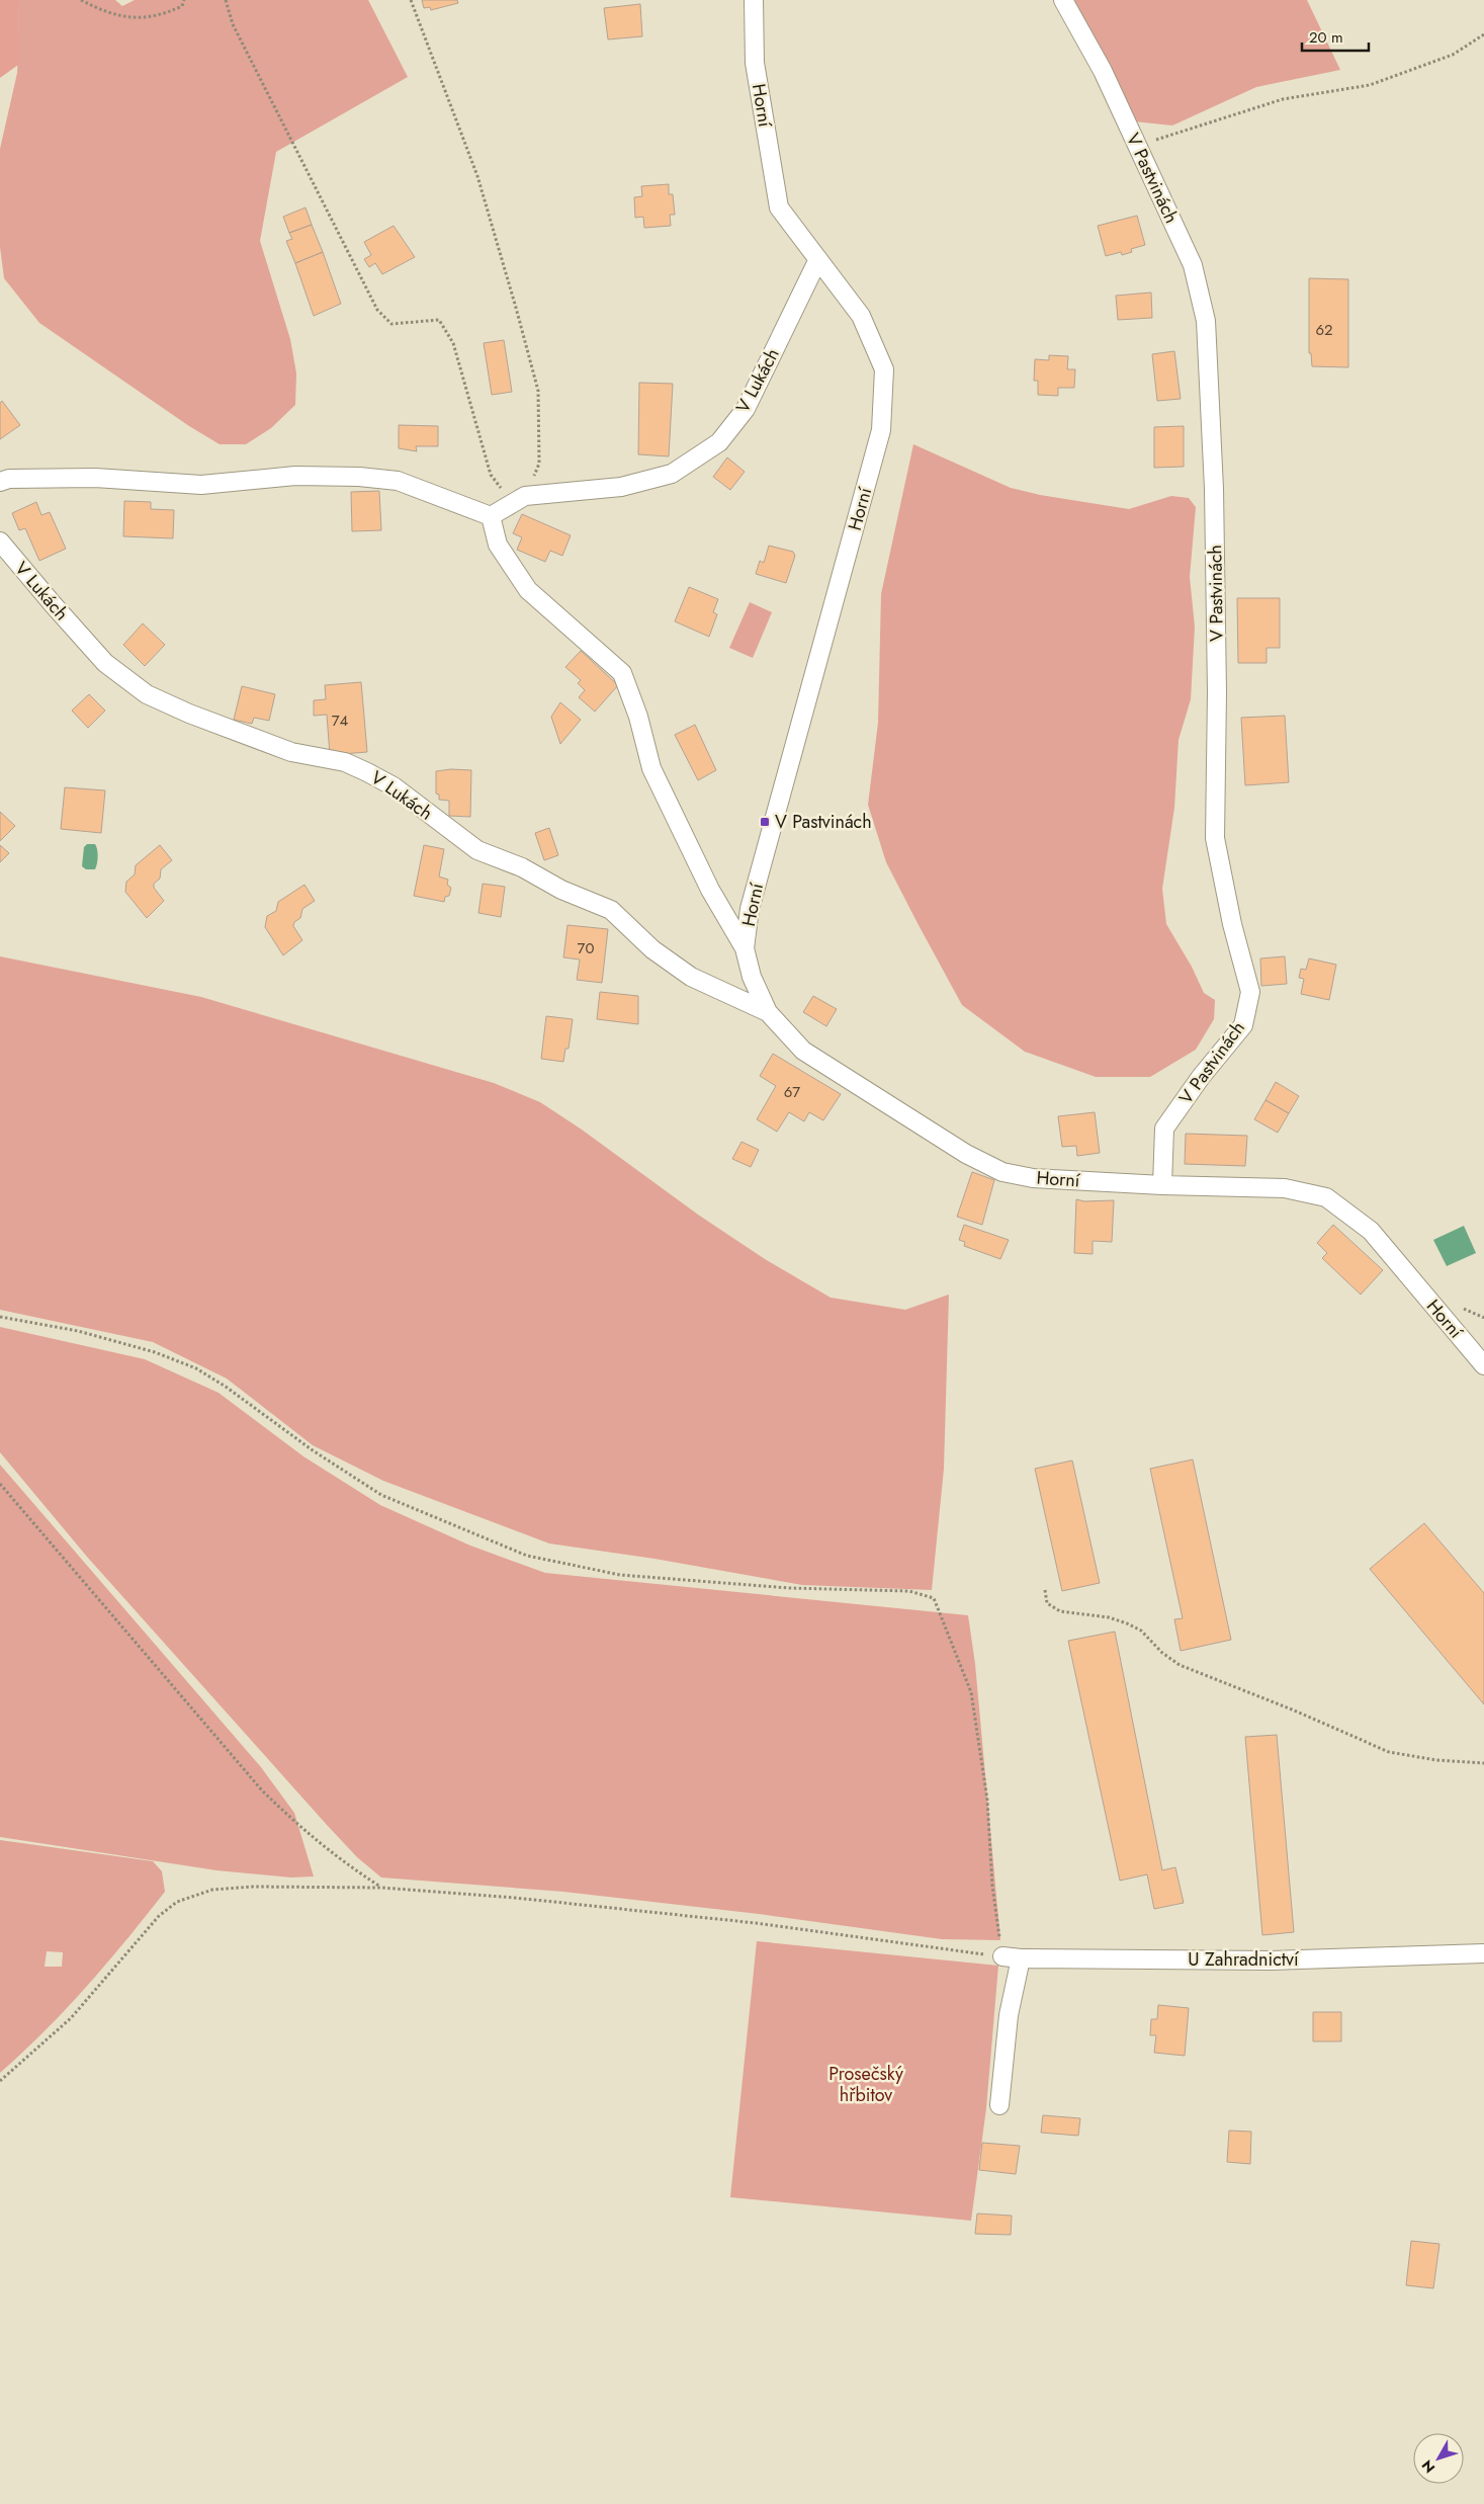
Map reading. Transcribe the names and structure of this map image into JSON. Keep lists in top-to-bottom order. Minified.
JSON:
{"streets":{"street":["Horní","V Pastvinách","V Lukách","U Zahradnictví"]},"crossings":[["Horní","V Pastvinách"],["Horní","V Lukách"]],"parks":["Prosečský hřbitov"],"places":{"transit":["V Pastvinách"]},"house_numbers":["62","74","70","67"],"scale_bar":"20 m","north":"bottom left"}
